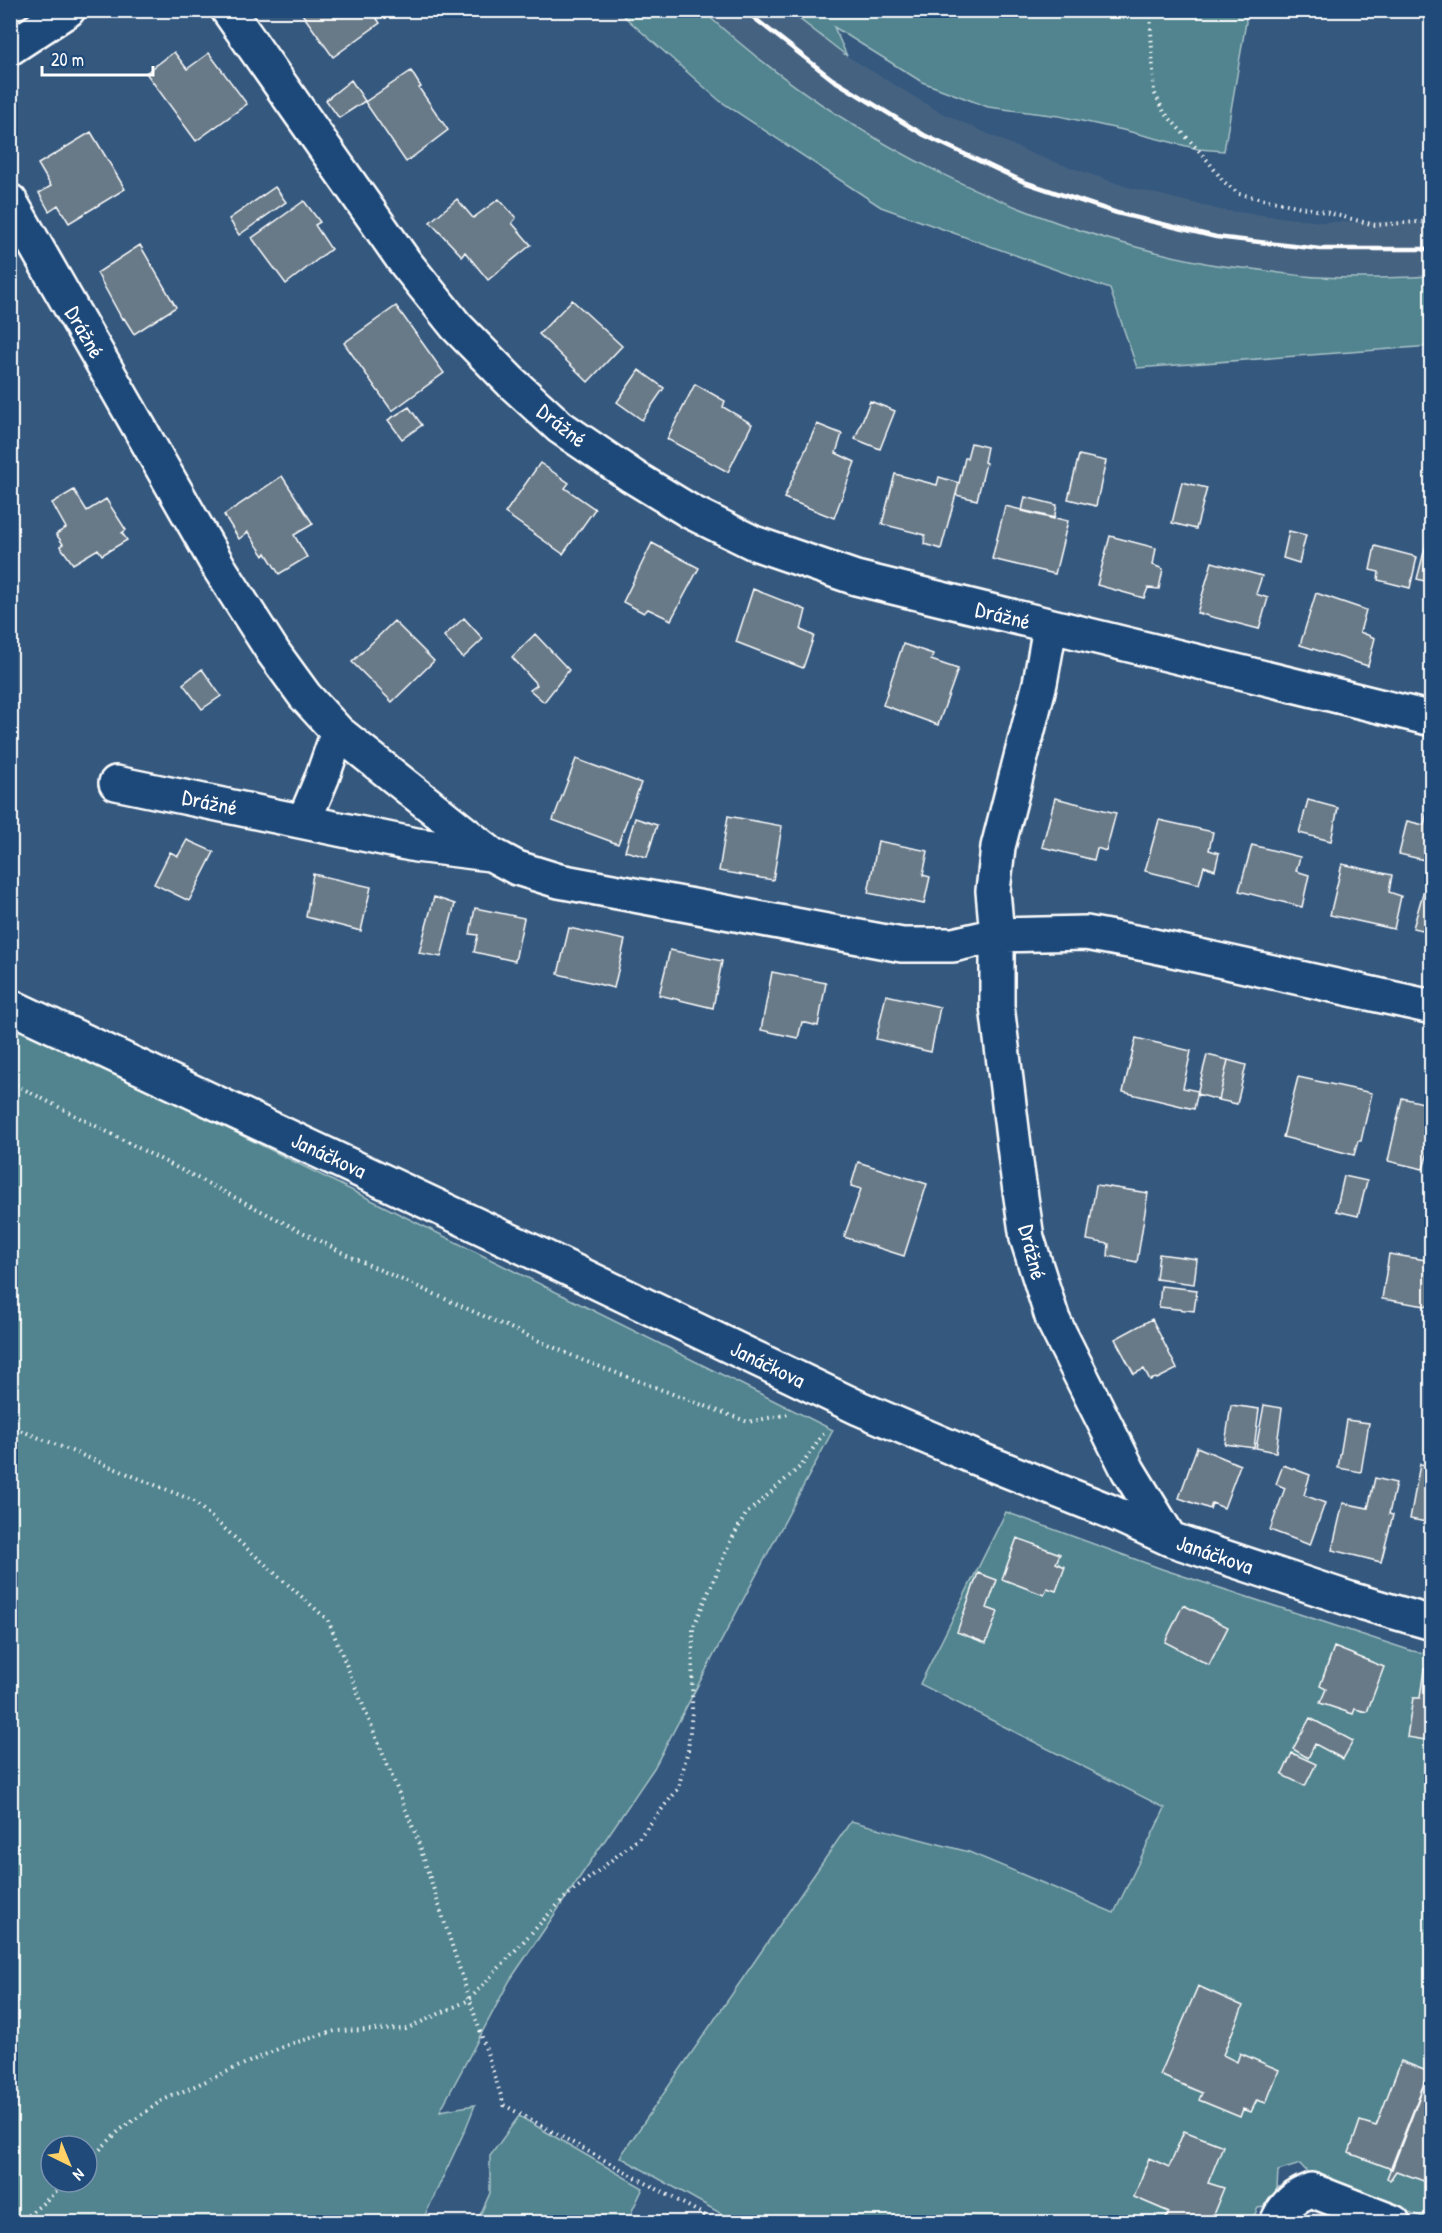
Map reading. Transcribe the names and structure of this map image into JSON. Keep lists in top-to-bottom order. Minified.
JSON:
{"streets":{"street":["Drážné","Janáčkova"]},"crossings":[["Drážné","Janáčkova"]],"scale_bar":"20 m","north":"bottom right"}
